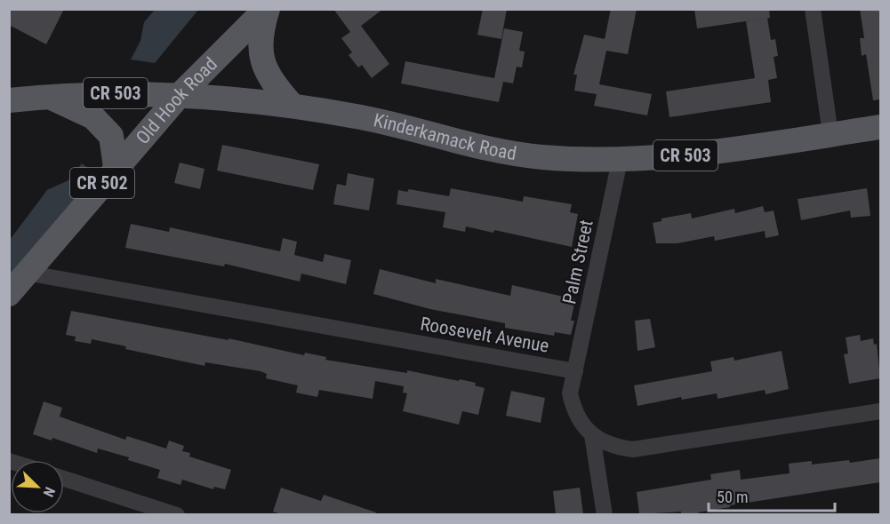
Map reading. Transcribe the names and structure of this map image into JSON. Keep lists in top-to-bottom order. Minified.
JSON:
{"streets":{"main road":["CR 503","Old Hook Road","Kinderkamack Road","CR 502"],"street":["Palm Street","Roosevelt Avenue"]},"crossings":[["Old Hook Road","Kinderkamack Road"],["Old Hook Road","Roosevelt Avenue"],["Kinderkamack Road","Palm Street"],["Palm Street","Roosevelt Avenue"]],"scale_bar":"50 m","north":"bottom right"}
